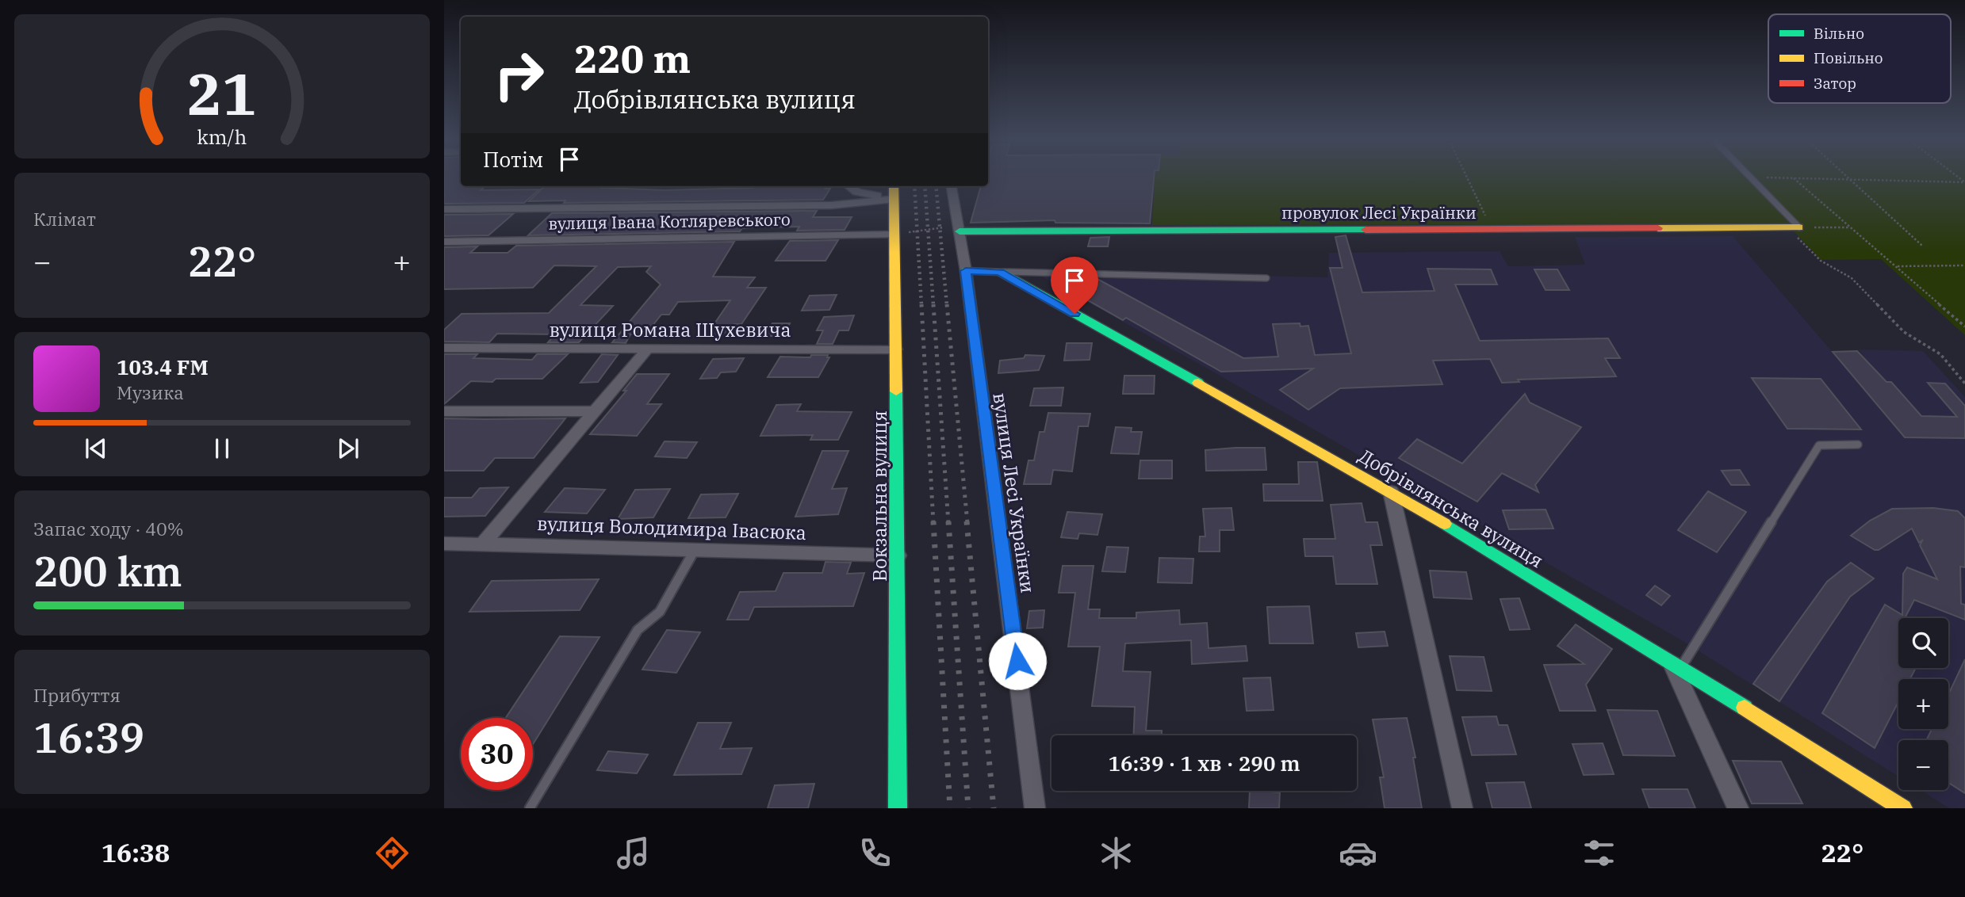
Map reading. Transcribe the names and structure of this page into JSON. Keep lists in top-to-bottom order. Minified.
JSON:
{"streets":{"street":["провулок Лесі Українки","вулиця Івана Котляревського","вулиця Романа Шухевича","вулиця Лесі Українки","Вокзальна вулиця","Добрівлянська вулиця","вулиця Володимира Івасюка"]},"crossings":[["провулок Лесі Українки","вулиця Лесі Українки"],["вулиця Івана Котляревського","Вокзальна вулиця"],["вулиця Романа Шухевича","Вокзальна вулиця"],["вулиця Лесі Українки","Добрівлянська вулиця"],["Вокзальна вулиця","вулиця Володимира Івасюка"]],"legend":["Вільно","Повільно","Затор"],"page":{"turn":["220 m","Добрівлянська вулиця"],"then":"Потім","tile":["Клімат",["Запас ходу · 40%","200 km"],["Прибуття","16:39"]],"heat":["−","22°","+"],"song":["103.4 FM","Музика"],"map_buttons":["+","−"],"limit":"30","trip":"16:39 · 1 хв · 290 m","tabs":["16:38","22°"],"gauge":["21","km/h"]}}
